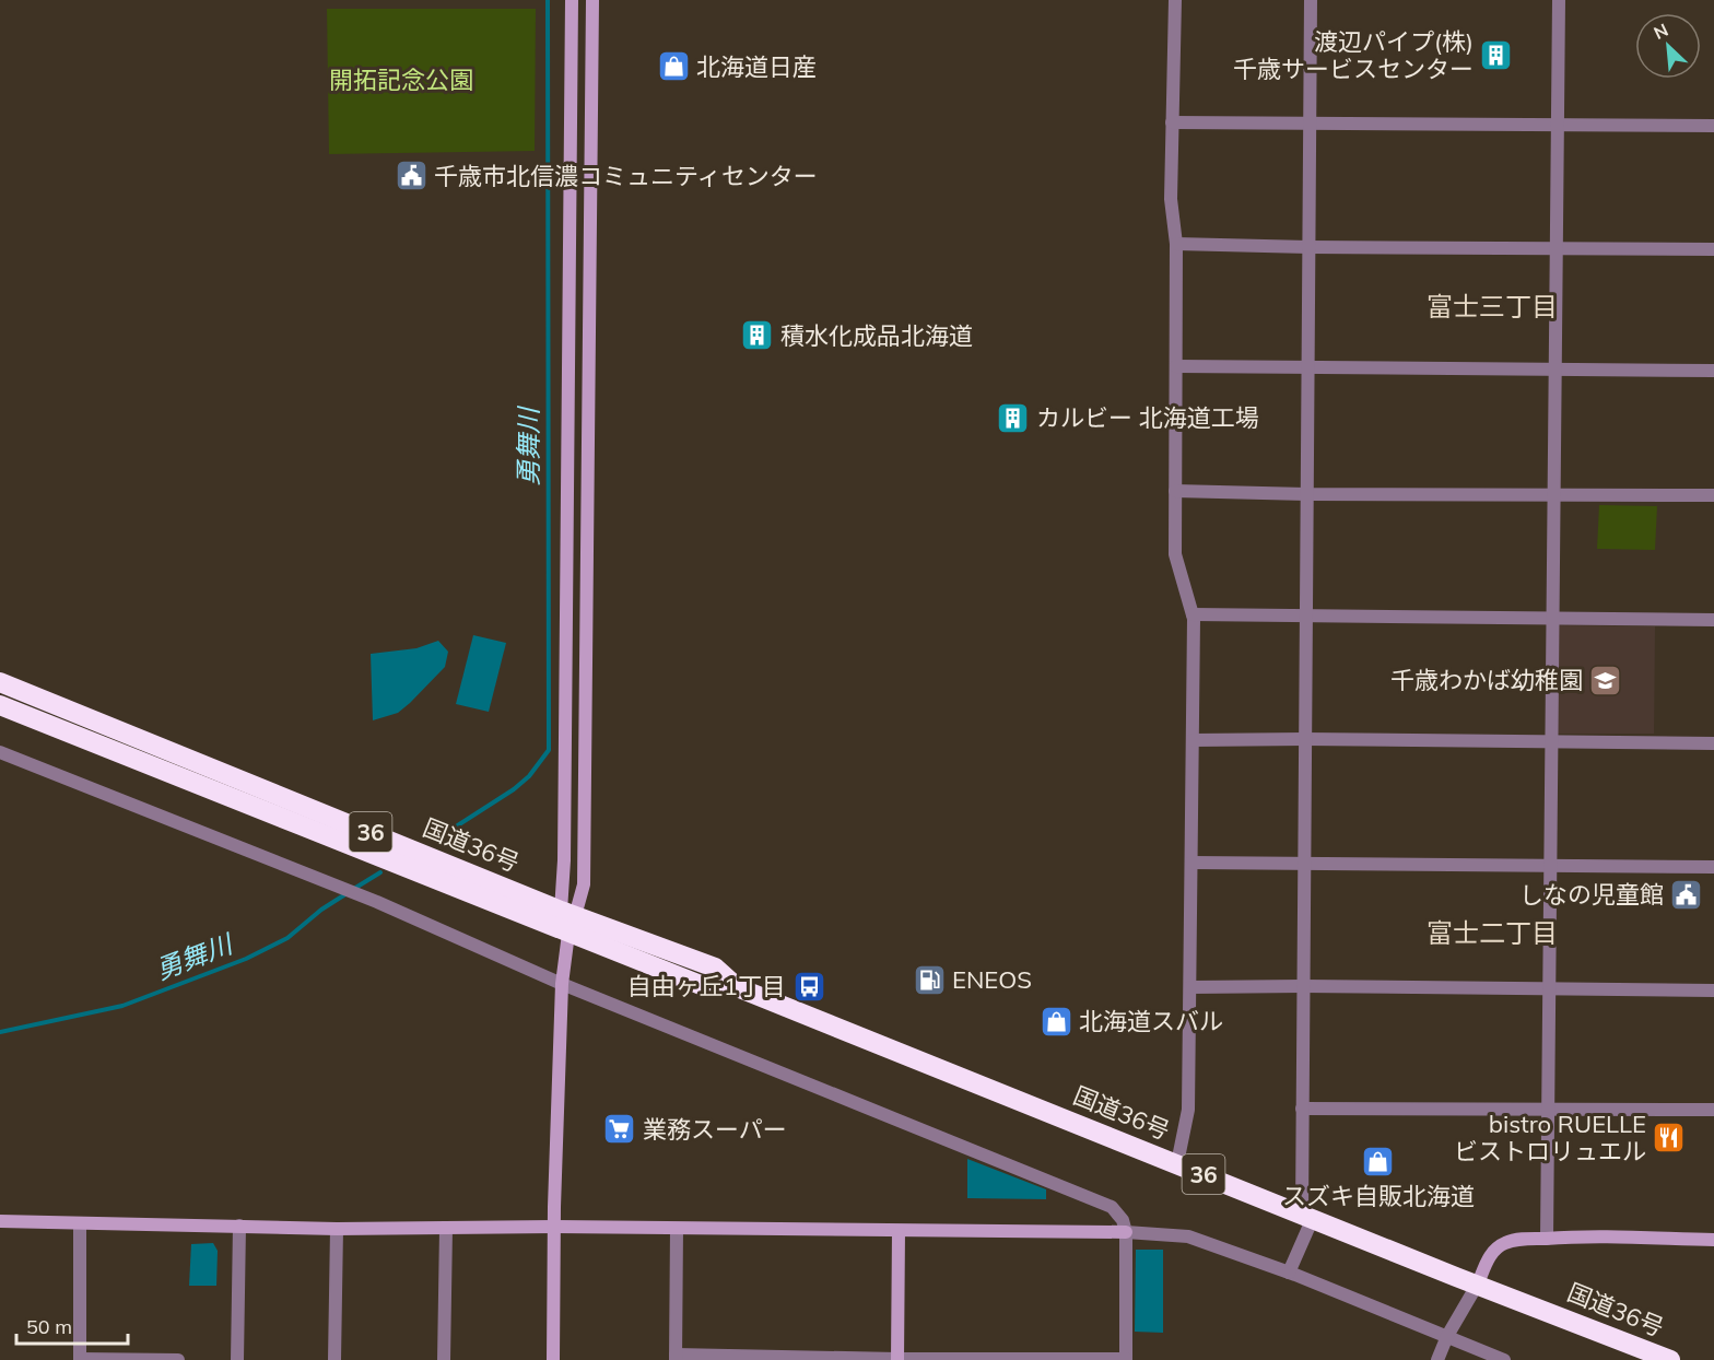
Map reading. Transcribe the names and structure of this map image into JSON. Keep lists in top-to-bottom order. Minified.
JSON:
{"streets":{"highway":["36","国道36号"]},"districts":["富士三丁目","富士二丁目"],"water":["勇舞川"],"parks":["開拓記念公園"],"places":{"building":["渡辺パイプ(株) 千歳サービスセンター","積水化成品北海道","カルビー 北海道工場"],"shop":["北海道日産","北海道スバル","スズキ自販北海道"],"public building":["千歳市北信濃コミュニティセンター","しなの児童館"],"school or university":["千歳わかば幼稚園"],"fuel station":["ENEOS"],"bus stop":["自由ヶ丘1丁目"],"supermarket":["業務スーパー"],"restaurant":["bistro RUELLE ビストロリュエル"]},"scale_bar":"50 m","north":"top left"}
